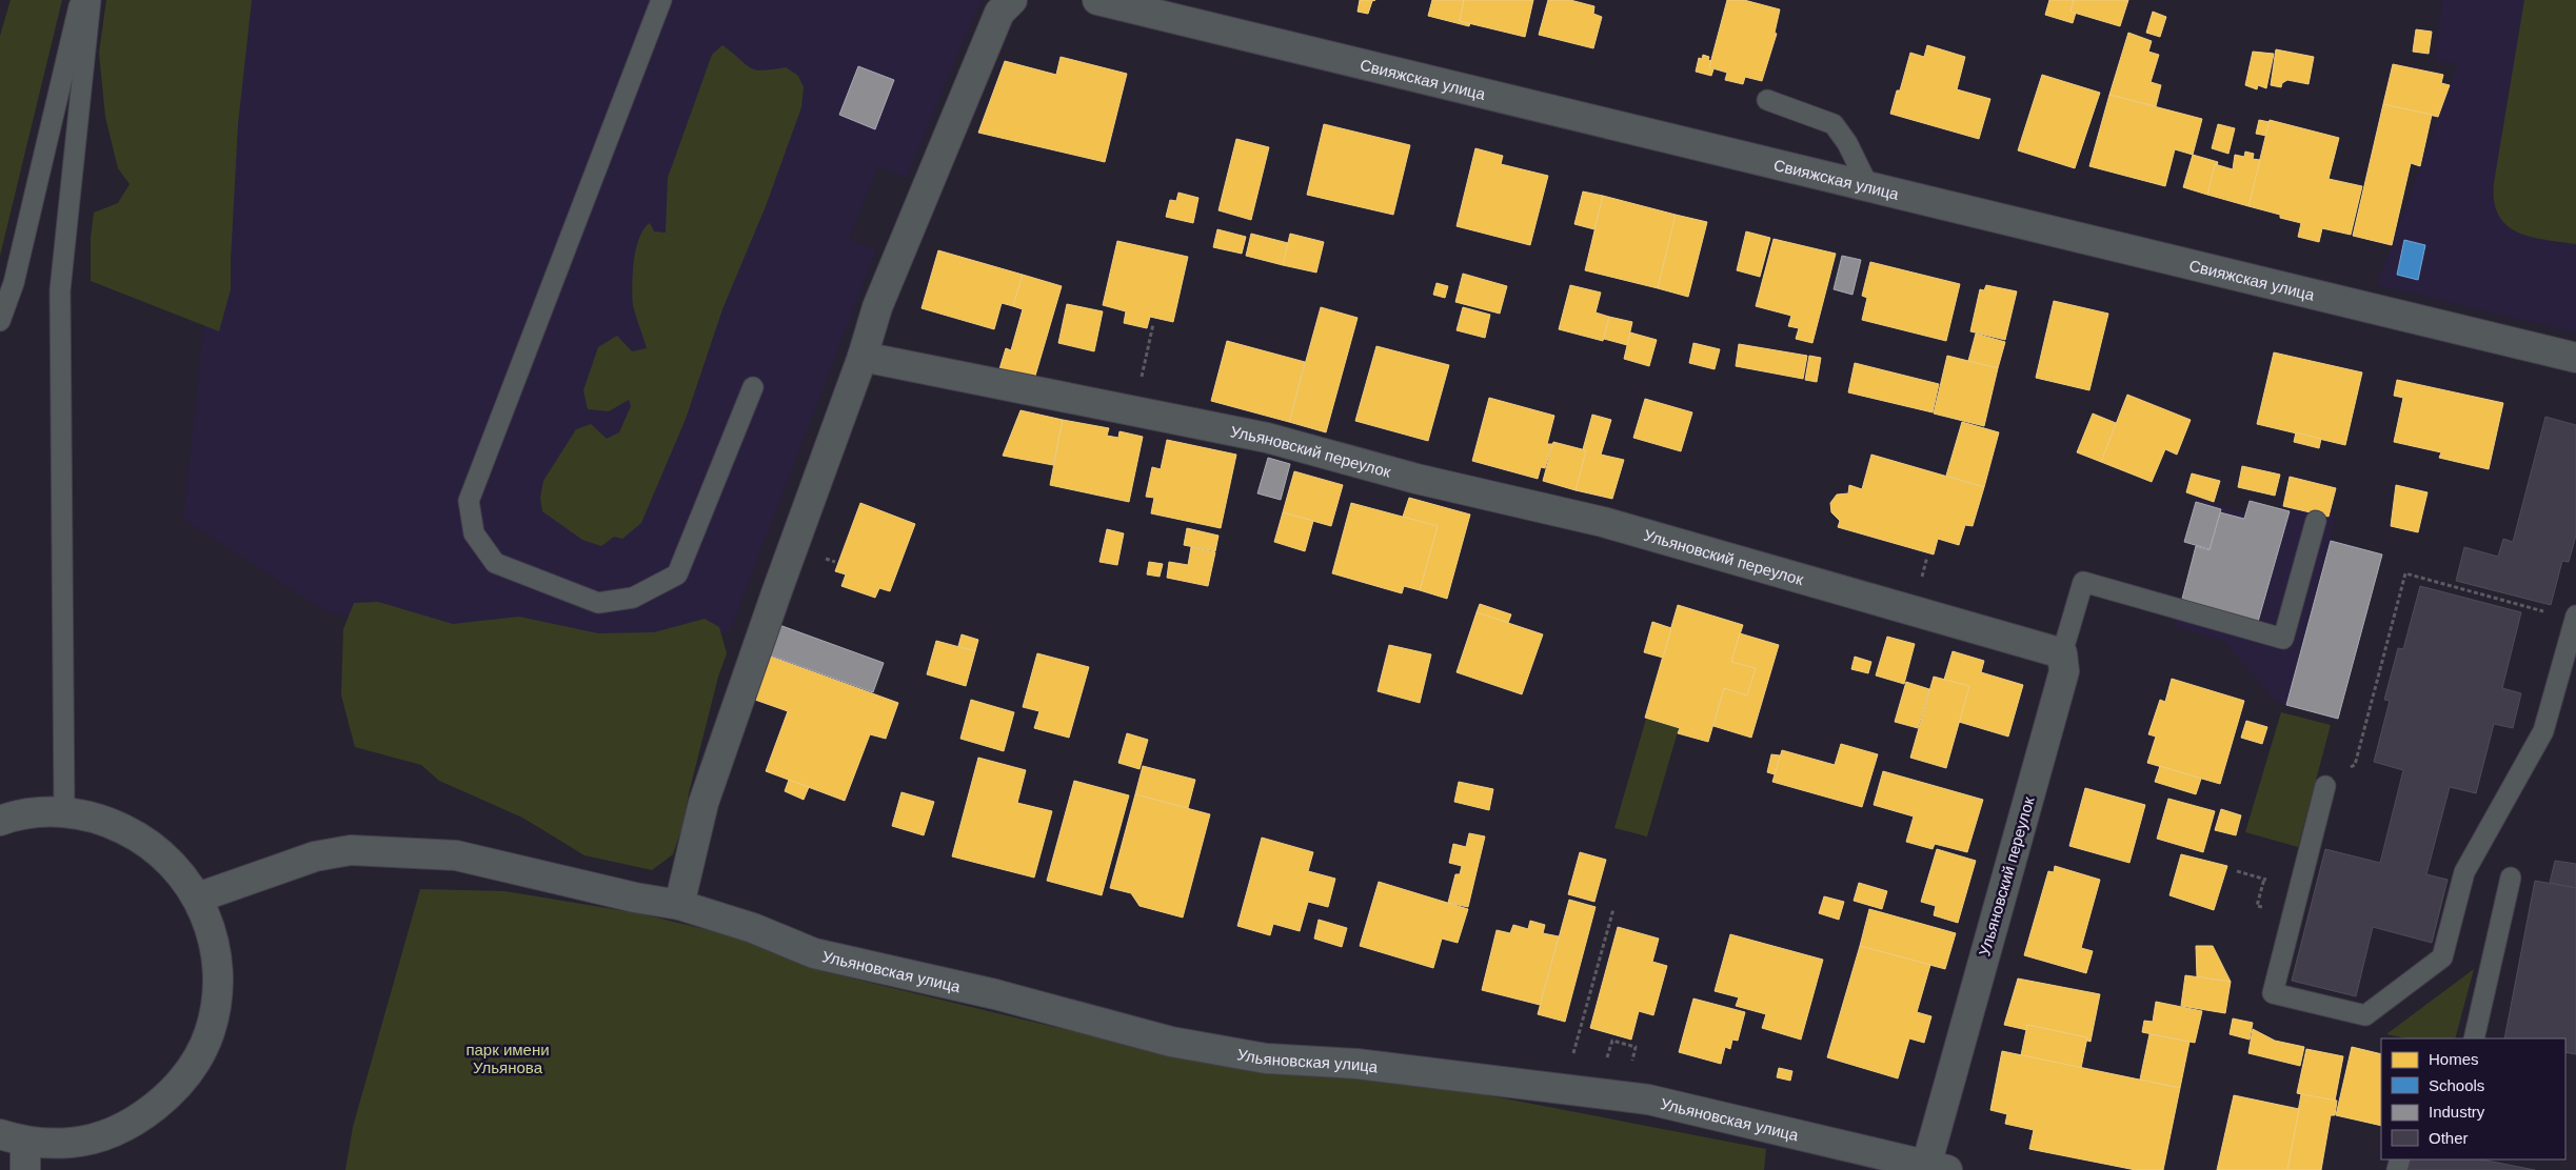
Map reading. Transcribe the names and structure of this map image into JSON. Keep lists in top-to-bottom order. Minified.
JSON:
{"streets":{"street":["Свияжская улица","Ульяновский переулок","Ульяновская улица"]},"crossings":[["Ульяновский переулок","Ульяновская улица"]],"parks":["парк имени Ульянова"],"legend":["Homes","Schools","Industry","Other"]}
